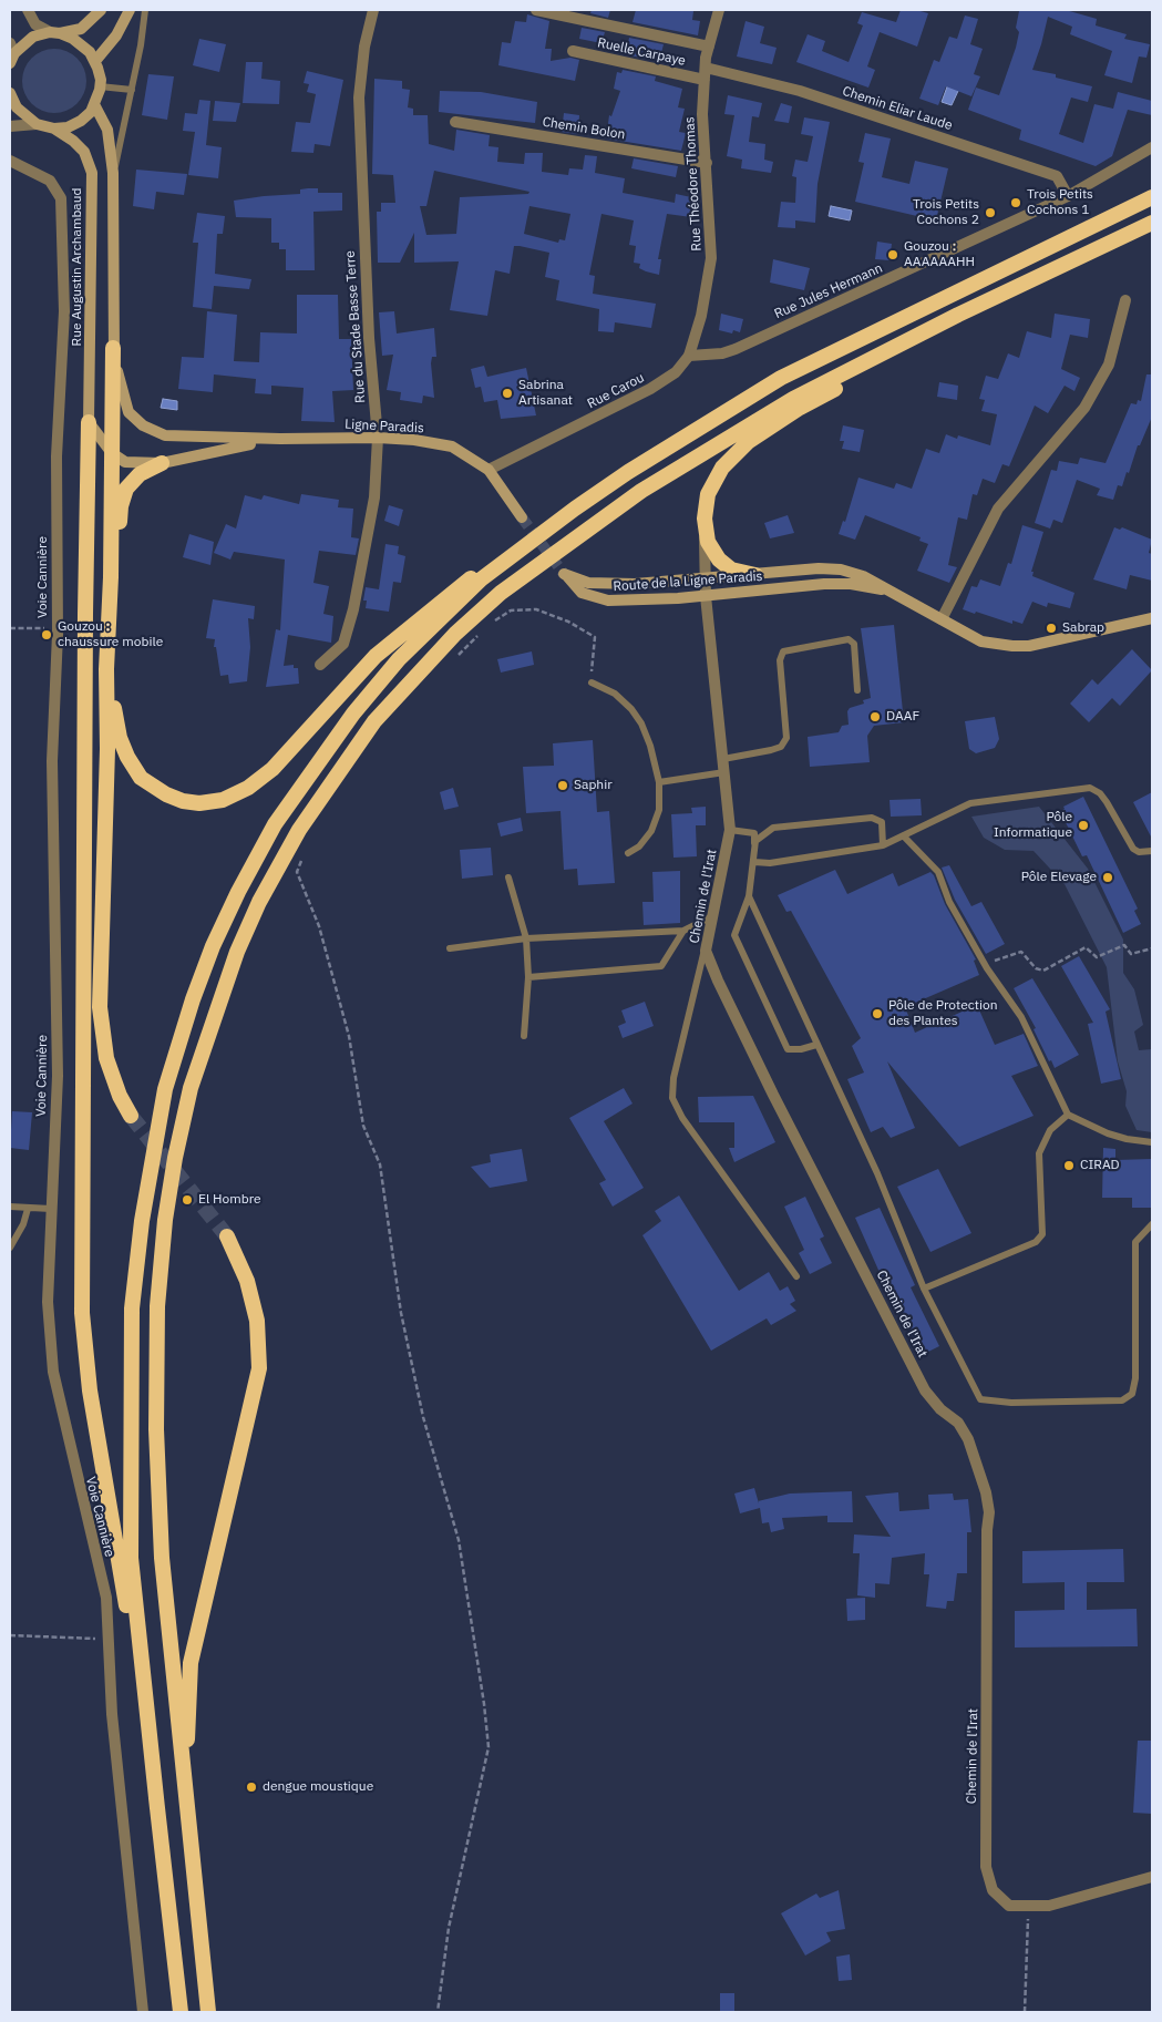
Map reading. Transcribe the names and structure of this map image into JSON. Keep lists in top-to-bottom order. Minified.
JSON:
{"streets":{"main road":["Rue Augustin Archambaud","Ligne Paradis","Route de la Ligne Paradis"],"street":["Ruelle Carpaye","Chemin Eliar Laude","Chemin Bolon","Rue Théodore Thomas","Rue Jules Hermann","Rue du Stade Basse Terre","Rue Carou","Voie Cannière","Chemin de l'Irat"]},"crossings":[["Ruelle Carpaye","Rue Théodore Thomas"],["Chemin Eliar Laude","Rue Théodore Thomas"],["Chemin Eliar Laude","Rue Jules Hermann"],["Chemin Bolon","Rue Théodore Thomas"],["Rue Théodore Thomas","Rue Jules Hermann"],["Rue Théodore Thomas","Rue Carou"],["Rue Jules Hermann","Rue Carou"],["Rue du Stade Basse Terre","Ligne Paradis"],["Rue Carou","Ligne Paradis"],["Route de la Ligne Paradis","Chemin de l'Irat"]],"places":["Trois Petits Cochons 1","Trois Petits Cochons 2","Gouzou : AAAAAAHH","Sabrina Artisanat","Sabrap","Gouzou : chaussure mobile","DAAF","Saphir","Pôle Informatique","Pôle Elevage","Pôle de Protection des Plantes","CIRAD","El Hombre","dengue moustique"]}
